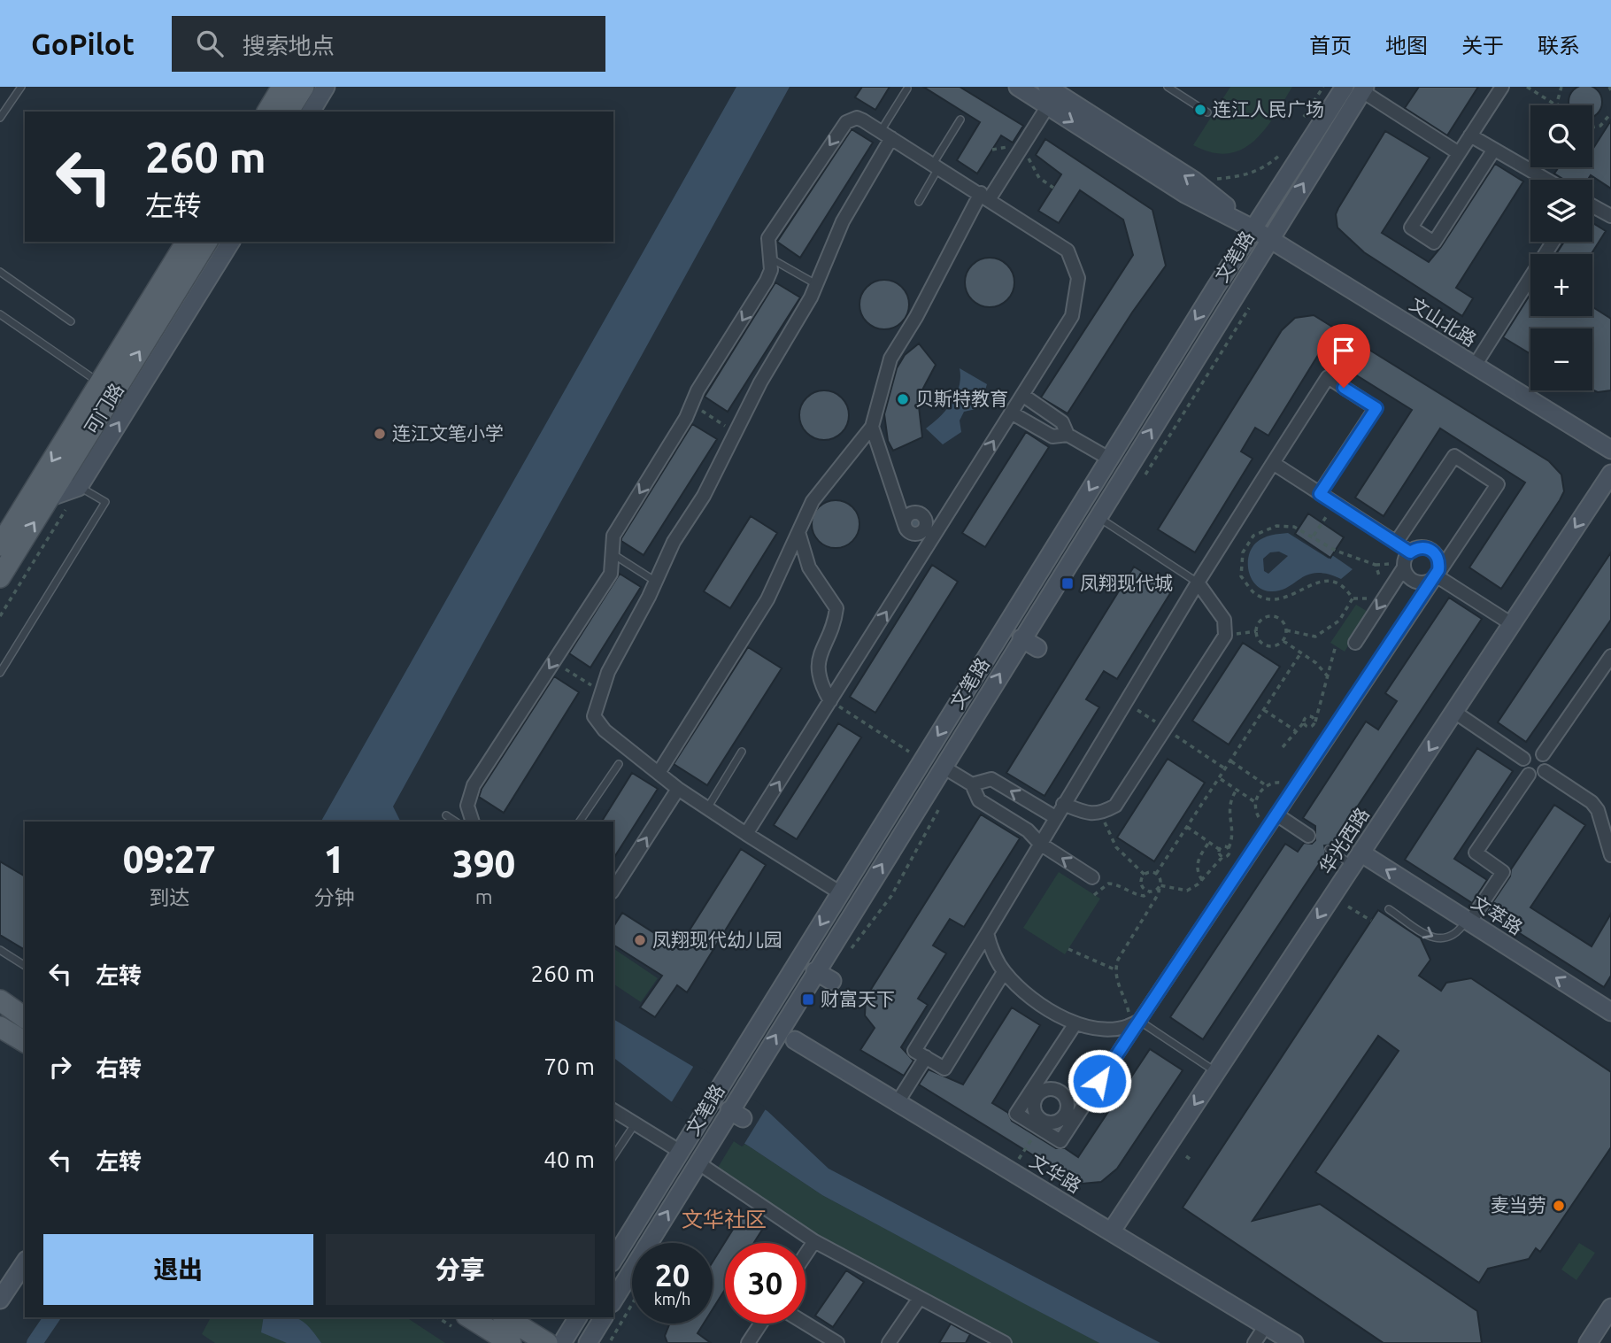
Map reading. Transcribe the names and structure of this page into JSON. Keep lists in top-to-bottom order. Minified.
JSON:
{"streets":{"main road":["文笔路","文山北路","可门路","华光西路","文萃路","文华路"]},"crossings":[["文笔路","文山北路"],["华光西路","文萃路"],["华光西路","文华路"]],"one_way":["华光西路","文萃路"],"districts":["文华社区"],"places":{"other":["连江人民广场","贝斯特教育","连江文笔小学","凤翔现代幼儿园","麦当劳"],"transit":["凤翔现代城","财富天下"]},"page":{"header":"GoPilot","search":"搜索地点","nav":["首页","地图","关于","联系"],"map_buttons":["+","−"],"turn":["260 m","左转"],"eta":["09:27","到达","1","分钟","390","m"],"list":[{"name":"左转","value":"260 m"},{"name":"右转","value":"70 m"},{"name":"左转","value":"40 m"}],"buttons":["退出","分享"],"speed":"20 km/h","limit":"30"}}
